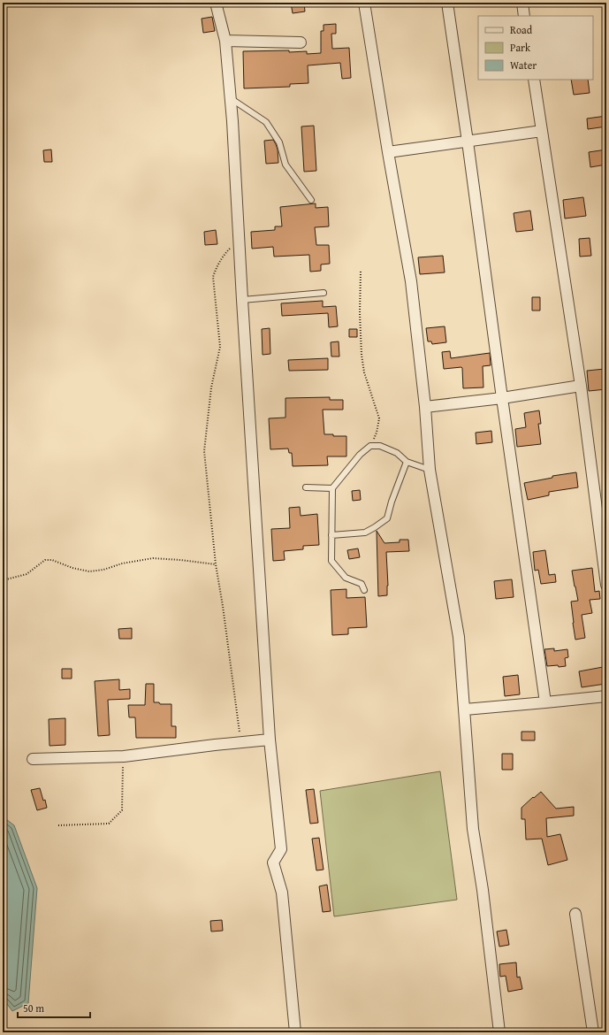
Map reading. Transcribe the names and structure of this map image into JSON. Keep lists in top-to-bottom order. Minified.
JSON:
{"legend":["Road","Park","Water"],"scale_bar":"50 m"}
